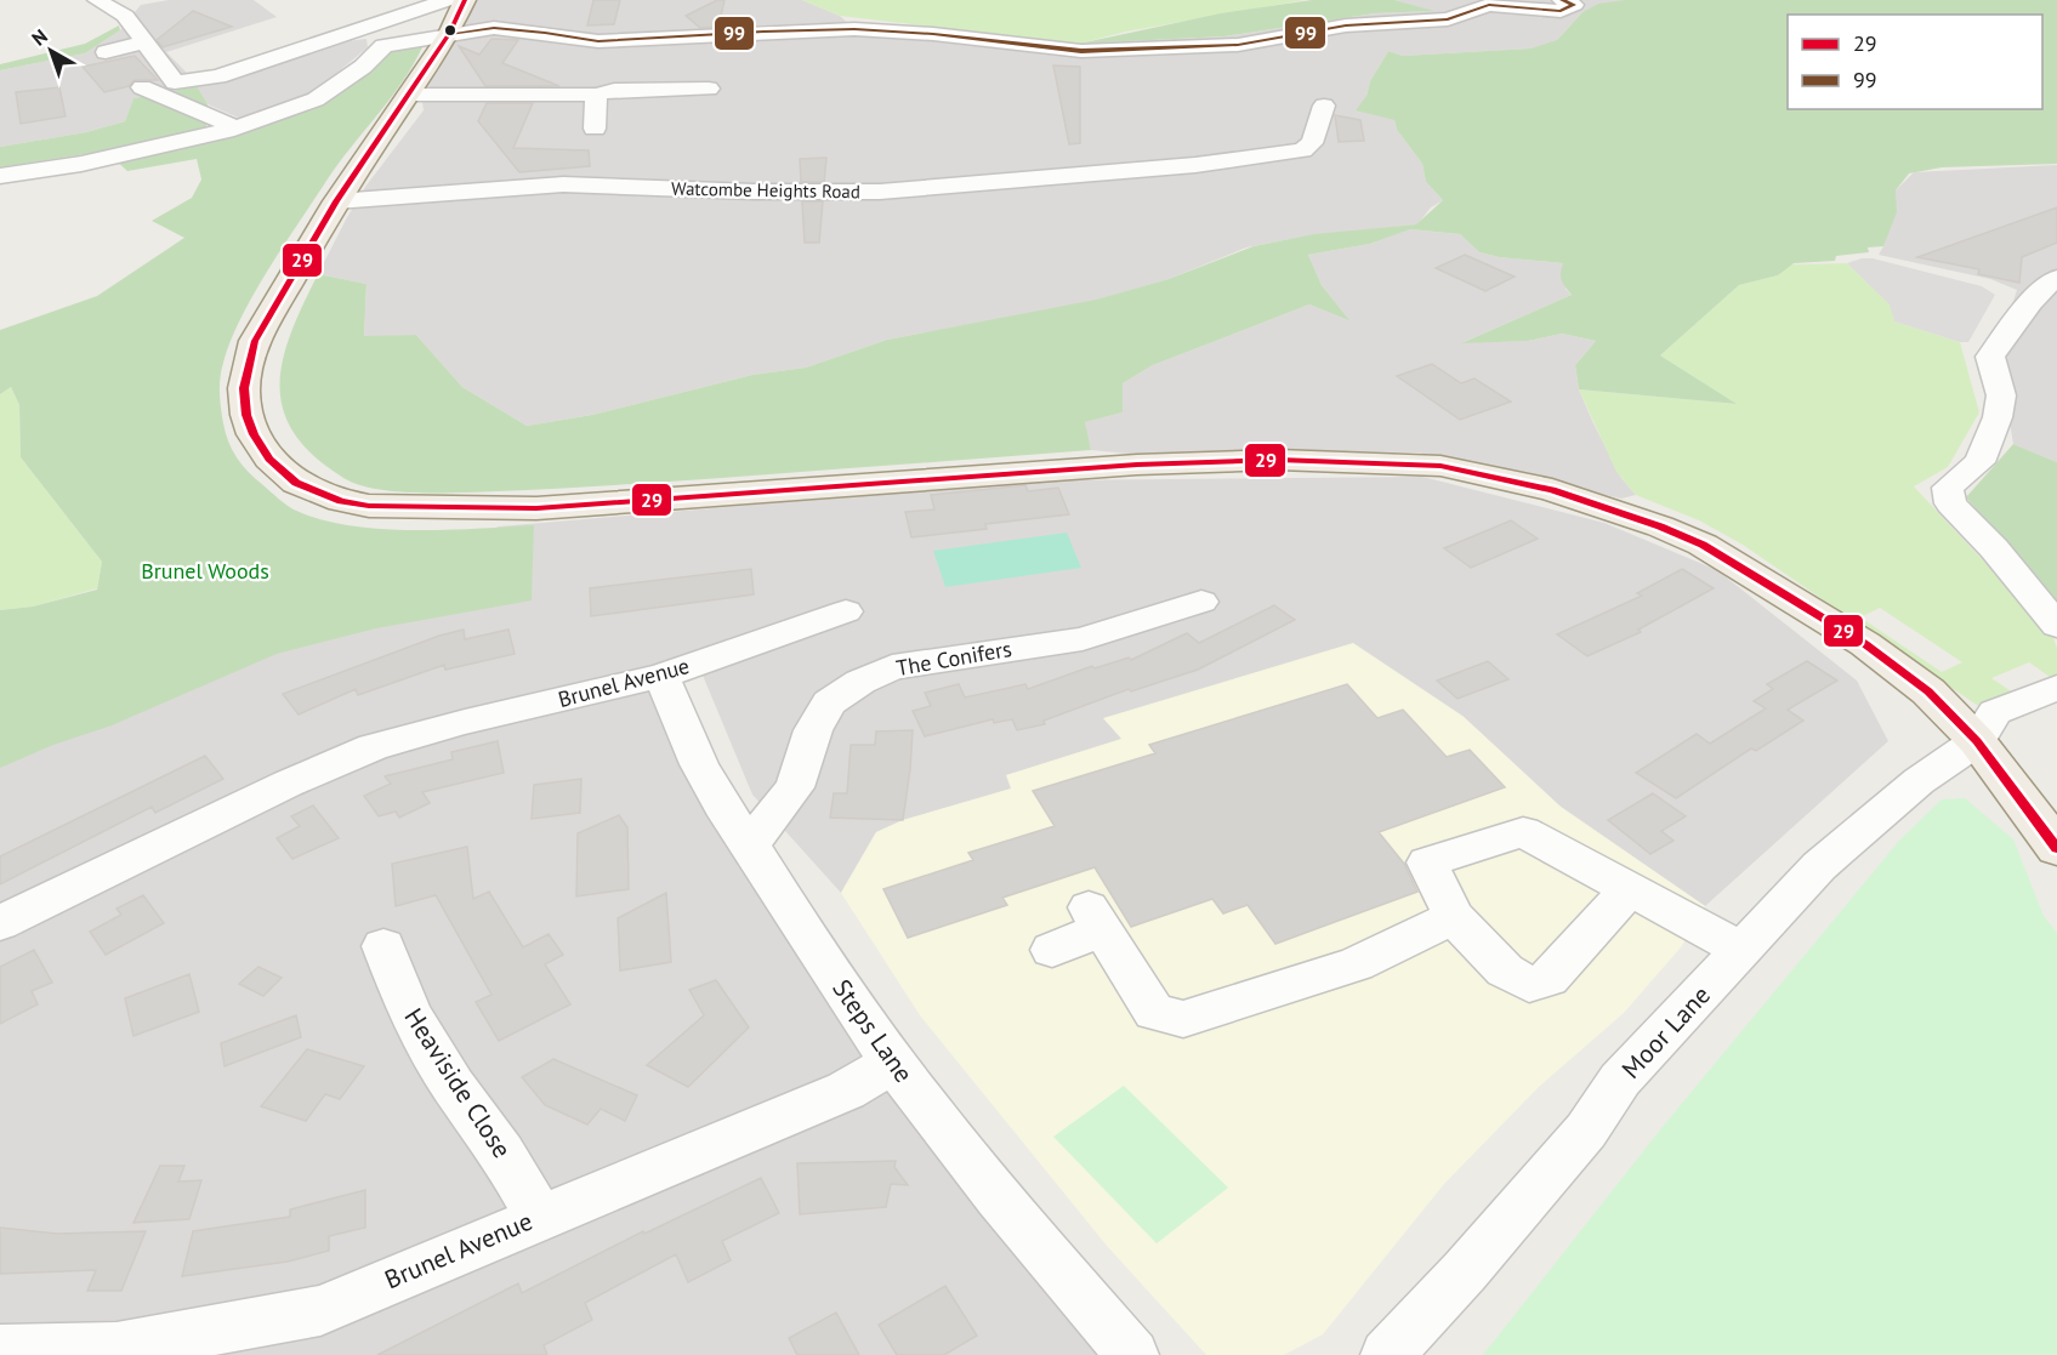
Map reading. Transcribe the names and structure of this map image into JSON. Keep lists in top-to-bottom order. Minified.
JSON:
{"streets":{"street":["Watcombe Heights Road","The Conifers","Brunel Avenue","Steps Lane","Moor Lane","Heaviside Close"]},"crossings":[["The Conifers","Steps Lane"],["Brunel Avenue","Steps Lane"],["Brunel Avenue","Heaviside Close"]],"parks":["Brunel Woods"],"lines":["transit line 29","transit line 99"],"legend":["29","99"],"north":"top left"}
